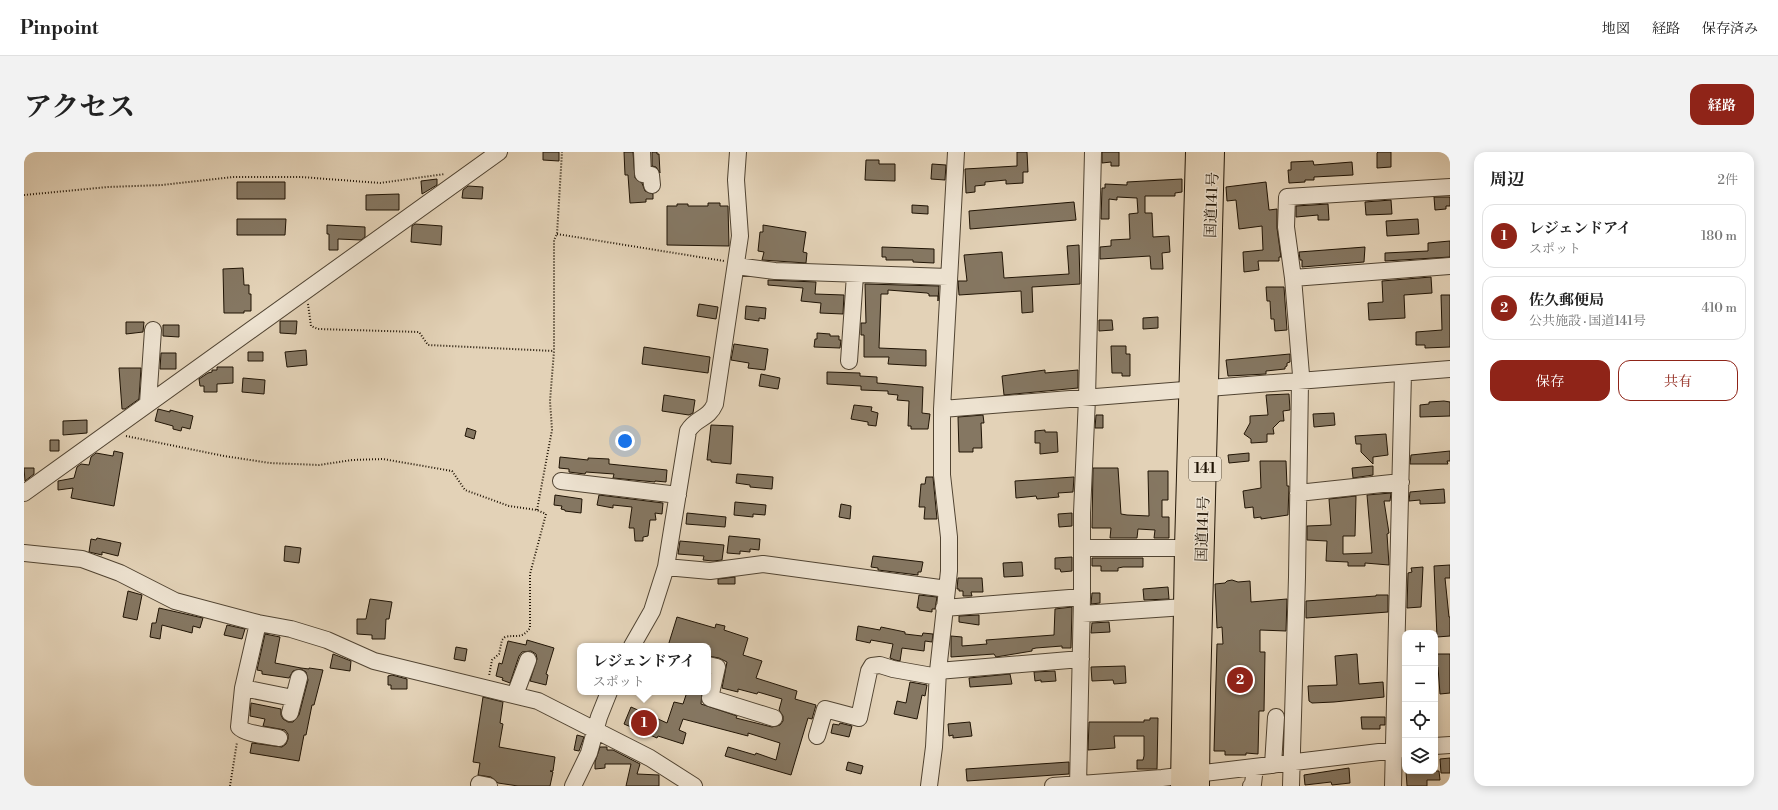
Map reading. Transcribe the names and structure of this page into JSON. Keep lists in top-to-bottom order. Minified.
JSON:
{"streets":{"highway":["国道141号","141"]},"page":{"header":"Pinpoint","nav":["地図","経路","保存済み"],"title":"アクセス","buttons":["経路",["保存","共有"]],"heading":["周辺","2件"],"list":[{"mark":"1","name":"レジェンドアイ","note":"スポット","value":"180 m"},{"mark":"2","name":"佐久郵便局","note":"公共施設 · 国道141号","value":"410 m"}],"map_buttons":["+","−"],"popup":["レジェンドアイ","スポット"],"pins":["2","1"]}}
